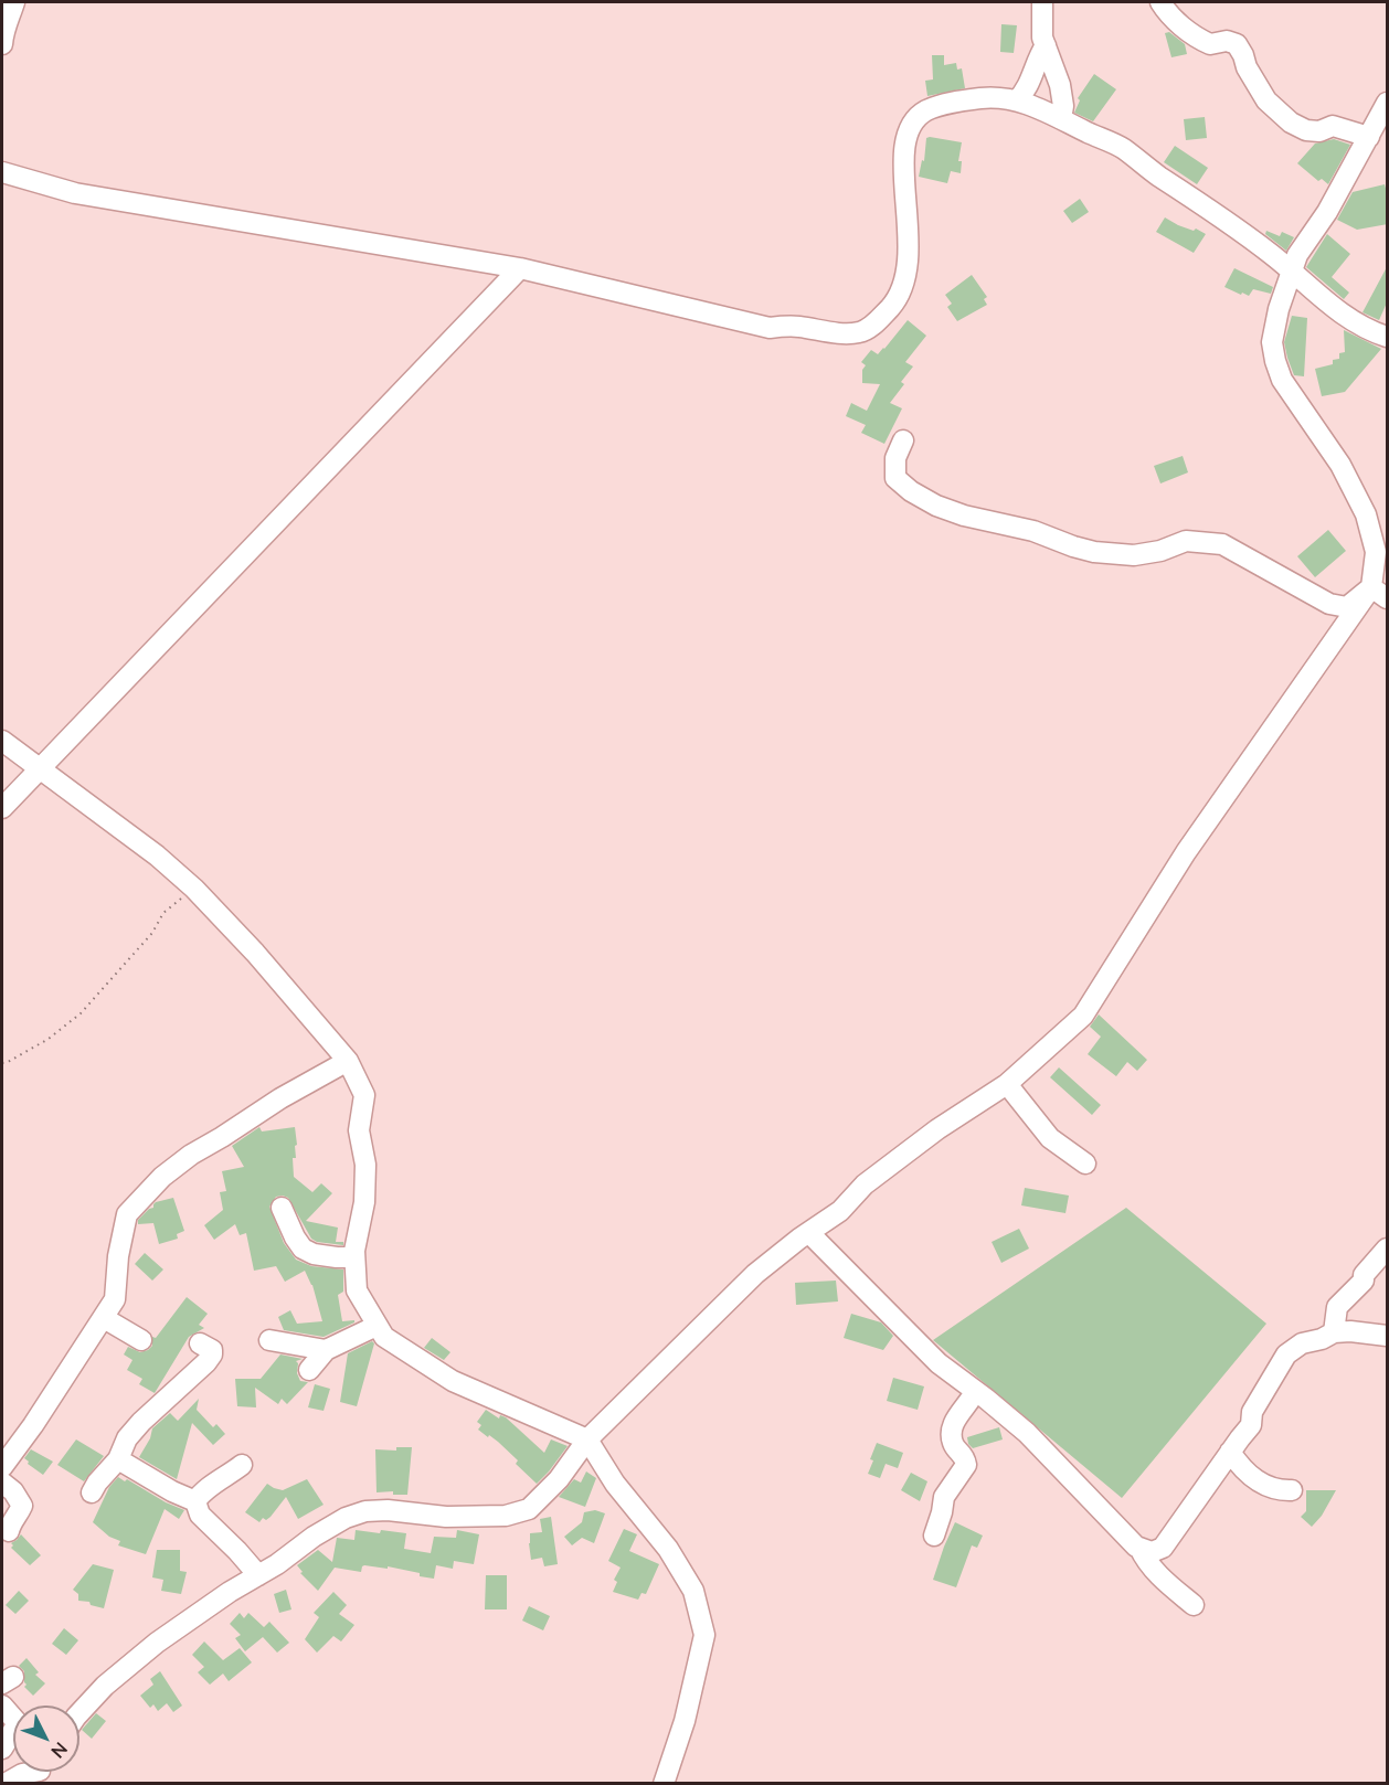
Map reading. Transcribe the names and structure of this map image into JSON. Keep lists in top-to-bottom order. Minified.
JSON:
{"north":"bottom right"}
